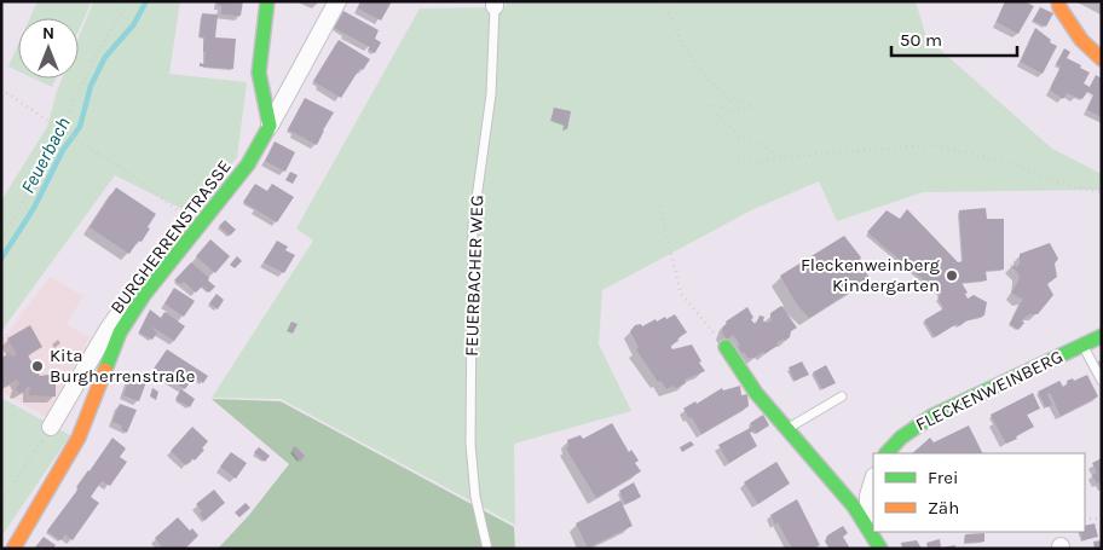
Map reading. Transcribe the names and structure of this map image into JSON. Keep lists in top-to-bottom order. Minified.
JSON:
{"streets":{"street":["BURGHERRENSTRASSE","FLECKENWEINBERG"],"lane":["FEUERBACHER WEG"]},"water":["Feuerbach"],"places":["Fleckenweinberg Kindergarten","Kita Burgherrenstraße"],"legend":["Frei","Zäh"],"scale_bar":"50 m","north":"top"}
